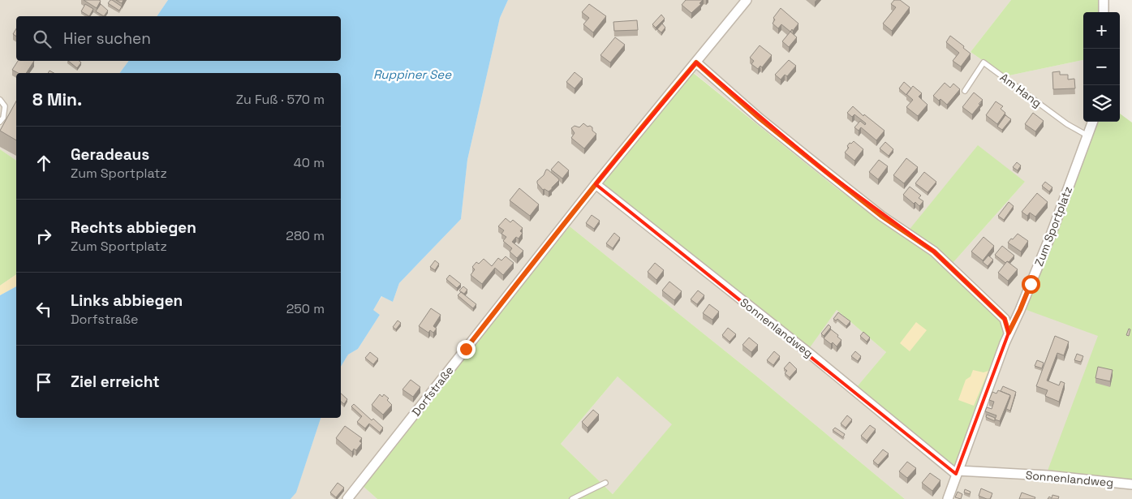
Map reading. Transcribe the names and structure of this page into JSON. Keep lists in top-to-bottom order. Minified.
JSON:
{"streets":{"street":["Zum Sportplatz","Sonnenlandweg","Dorfstraße"],"lane":["Am Hang"]},"crossings":[["Am Hang","Zum Sportplatz"],["Zum Sportplatz","Sonnenlandweg"],["Sonnenlandweg","Dorfstraße"]],"water":["Ruppiner See"],"page":{"map_buttons":["+","−"],"search":"Hier suchen","heading":["8 Min.","Zu Fuß · 570 m"],"list":[["Geradeaus","Zum Sportplatz","40 m"],["Rechts abbiegen","Zum Sportplatz","280 m"],["Links abbiegen","Dorfstraße","250 m"],"Ziel erreicht"]}}
